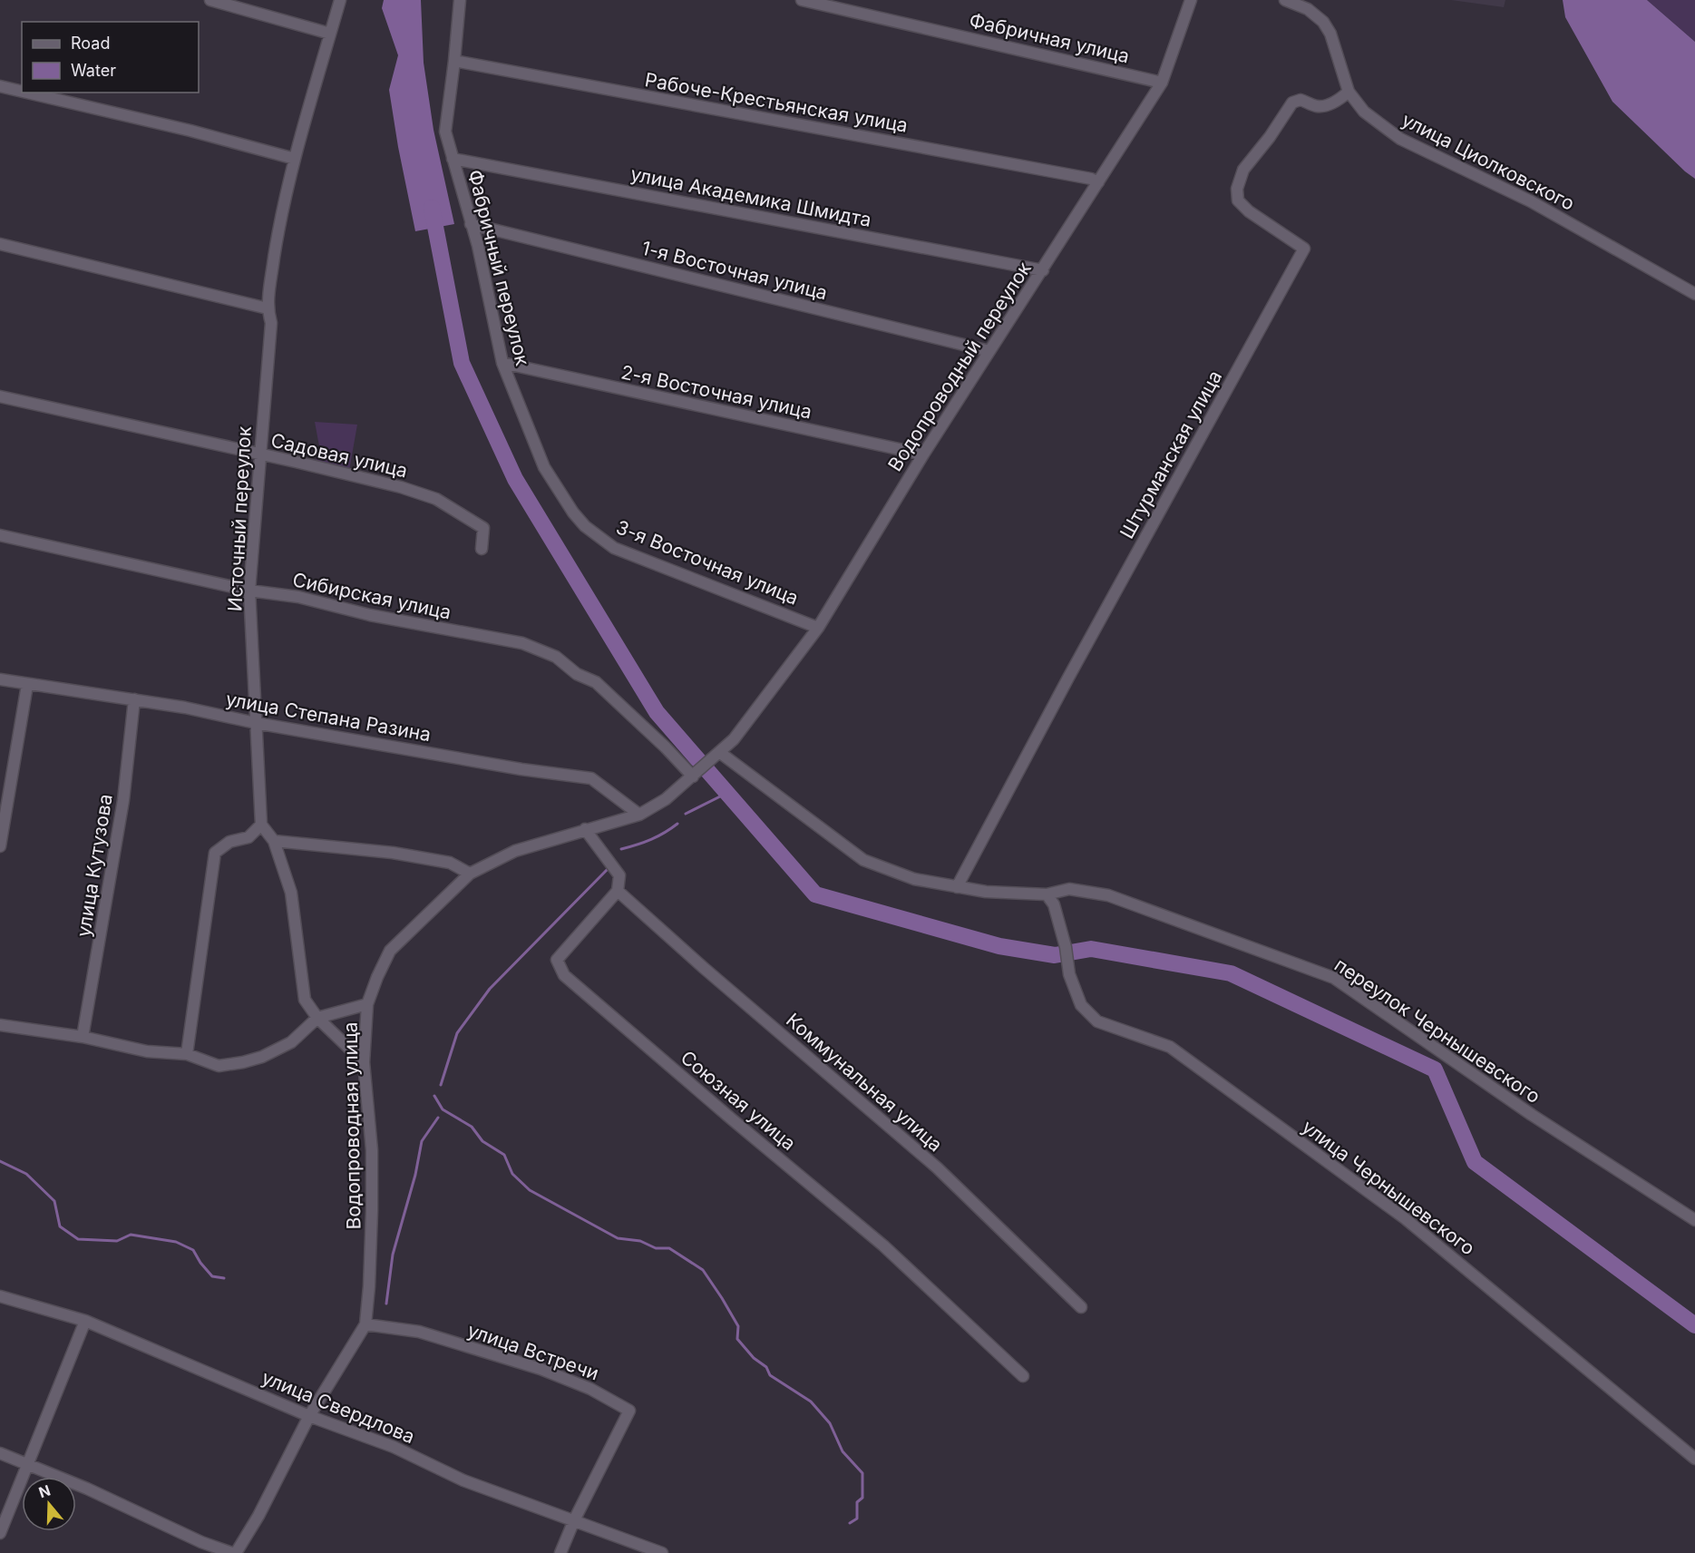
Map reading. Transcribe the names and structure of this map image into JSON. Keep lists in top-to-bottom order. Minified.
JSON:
{"streets":{"street":["Фабричная улица","Рабоче-Крестьянская улица","улица Циолковского","улица Академика Шмидта","Фабричный переулок","1-я Восточная улица","Водопроводный переулок","2-я Восточная улица","Штурманская улица","Садовая улица","Источный переулок","3-я Восточная улица","Сибирская улица","улица Степана Разина","улица Кутузова","переулок Чернышевского","Коммунальная улица","Союзная улица","Водопроводная улица","улица Чернышевского","улица Встречи","улица Свердлова"]},"crossings":[["Фабричная улица","Водопроводный переулок"],["Рабоче-Крестьянская улица","Фабричный переулок"],["Рабоче-Крестьянская улица","Водопроводный переулок"],["улица Циолковского","Штурманская улица"],["улица Академика Шмидта","Фабричный переулок"],["улица Академика Шмидта","Водопроводный переулок"],["Фабричный переулок","1-я Восточная улица"],["Фабричный переулок","2-я Восточная улица"],["Фабричный переулок","3-я Восточная улица"],["1-я Восточная улица","Водопроводный переулок"],["Водопроводный переулок","2-я Восточная улица"],["Водопроводный переулок","3-я Восточная улица"],["Водопроводный переулок","Водопроводная улица"],["Штурманская улица","переулок Чернышевского"],["Садовая улица","Источный переулок"],["Источный переулок","Сибирская улица"],["Источный переулок","улица Степана Разина"],["Сибирская улица","Водопроводная улица"],["улица Степана Разина","улица Кутузова"],["улица Степана Разина","Водопроводная улица"],["переулок Чернышевского","Водопроводная улица"],["переулок Чернышевского","улица Чернышевского"],["Коммунальная улица","Союзная улица"],["Водопроводная улица","улица Встречи"],["Водопроводная улица","улица Свердлова"],["улица Встречи","улица Свердлова"]],"legend":["Road","Water"],"north":"top"}
